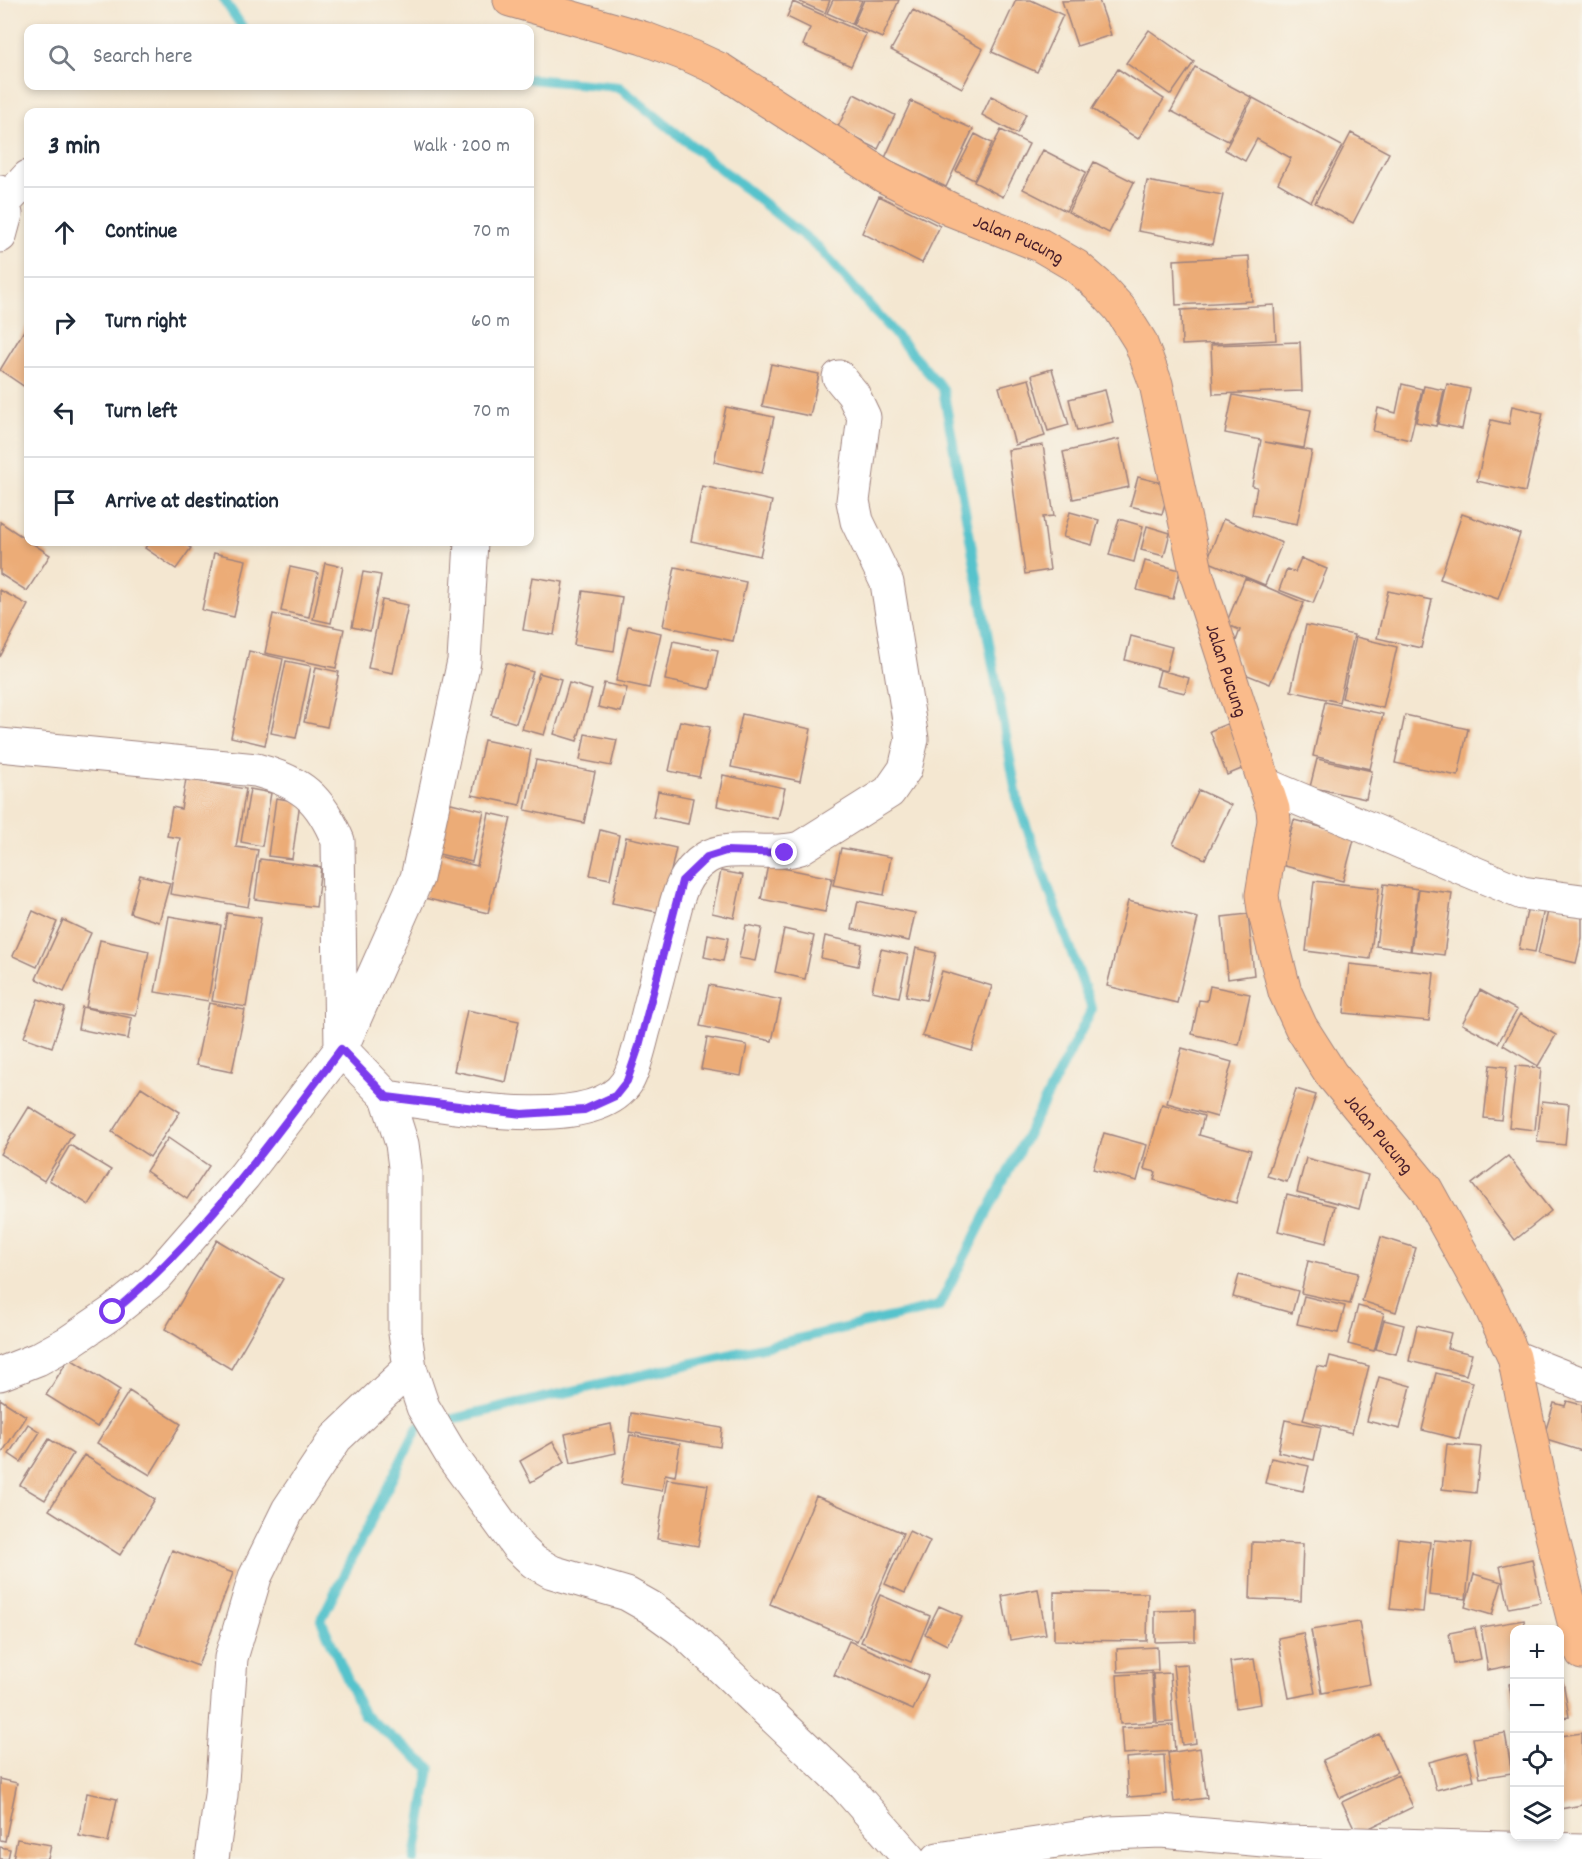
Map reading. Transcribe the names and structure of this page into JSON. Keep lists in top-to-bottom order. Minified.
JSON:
{"streets":{"main road":["Jalan Pucung"]},"page":{"search":"Search here","heading":["3 min","Walk · 200 m"],"list":[["Continue","70 m"],["Turn right","60 m"],["Turn left","70 m"],"Arrive at destination"],"map_buttons":["+","−"]}}
